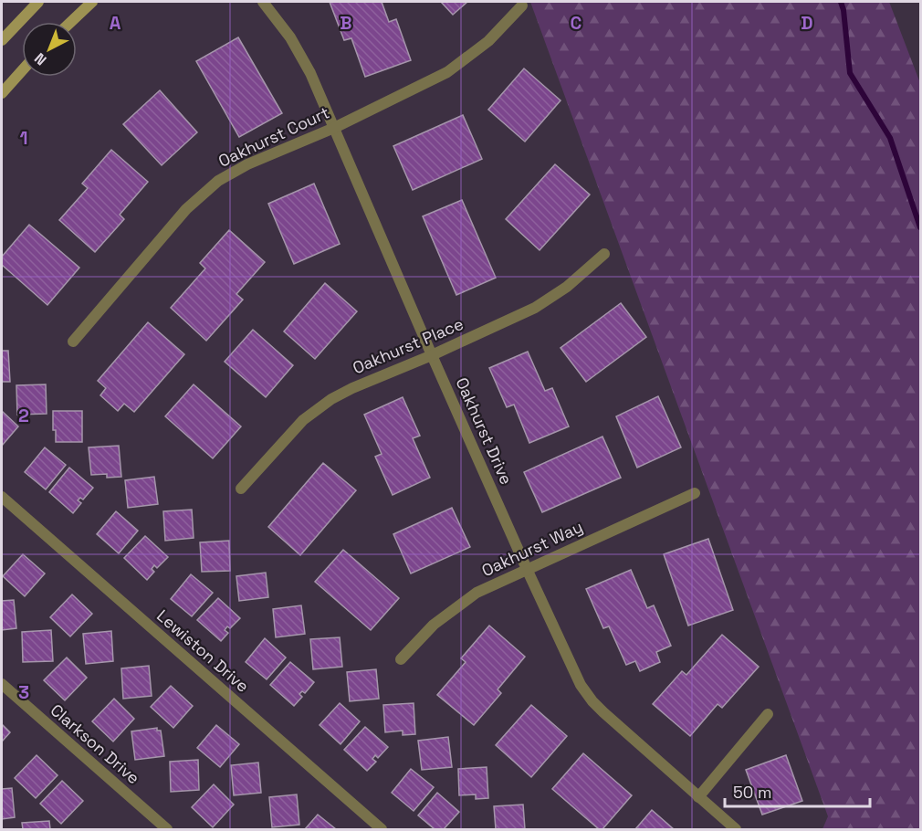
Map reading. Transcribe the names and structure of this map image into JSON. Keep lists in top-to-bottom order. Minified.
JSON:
{"streets":{"street":["Oakhurst Court","Oakhurst Place","Oakhurst Drive","Oakhurst Way","Lewiston Drive","Clarkson Drive"]},"crossings":[["Oakhurst Court","Oakhurst Drive"],["Oakhurst Place","Oakhurst Drive"],["Oakhurst Drive","Oakhurst Way"]],"scale_bar":"50 m","north":"bottom left","grid":{"columns":["A","B","C","D"],"rows":["1","2","3"]}}
